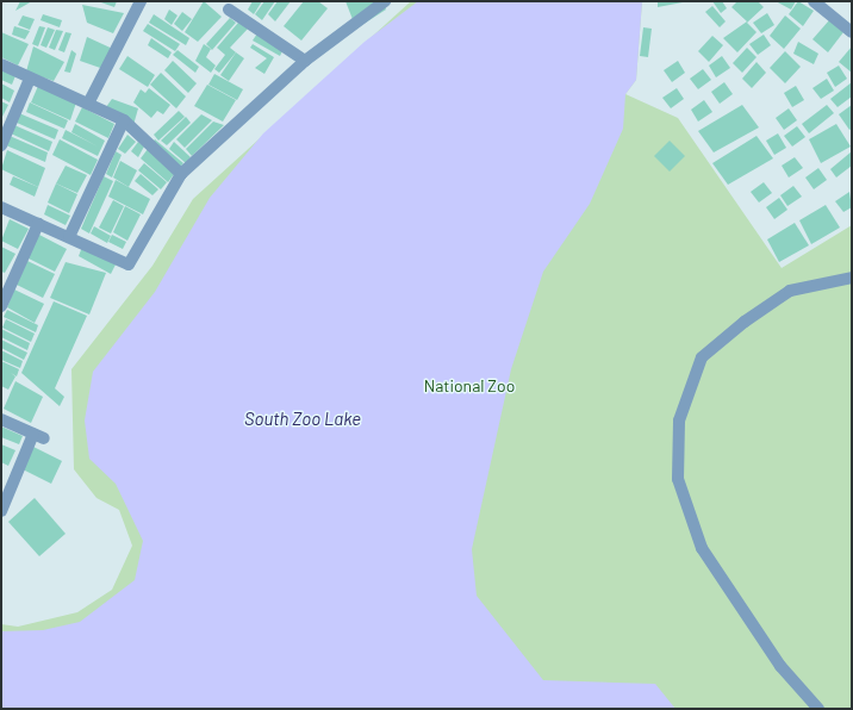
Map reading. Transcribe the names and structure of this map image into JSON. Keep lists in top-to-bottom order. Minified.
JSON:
{"water":["South Zoo Lake"],"parks":["National Zoo"]}
